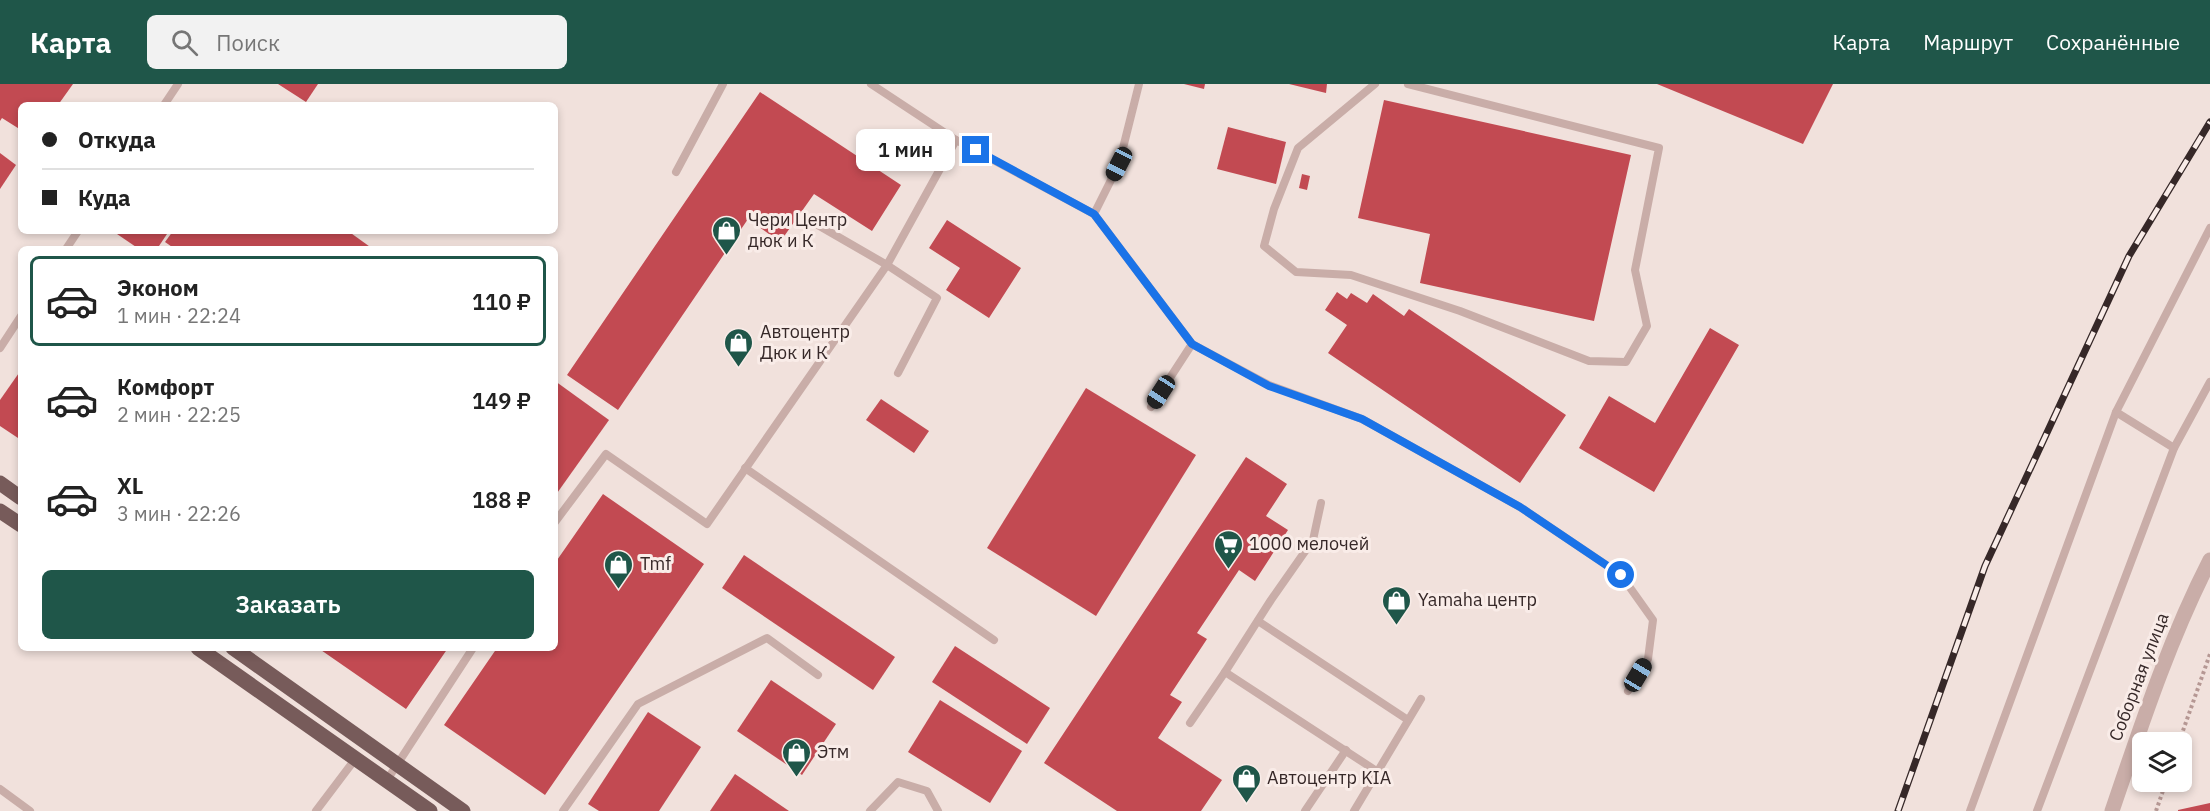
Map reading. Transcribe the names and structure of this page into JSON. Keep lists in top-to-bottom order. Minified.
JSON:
{"streets":{"street":["Соборная улица"]},"places":{"shop":["Чери Центр дюк и К","Автоцентр Дюк и К","Tmf","Yamaha центр","Этм","Автоцентр KIA"],"supermarket":["1000 мелочей"]},"page":{"header":"Карта","search":"Поиск","nav":["Карта","Маршрут","Сохранённые"],"banner":["Откуда","Куда"],"bubble":"1 мин","list":[{"name":"Эконом","note":"1 мин · 22:24","value":"110 ₽"},{"name":"Комфорт","note":"2 мин · 22:25","value":"149 ₽"},{"name":"XL","note":"3 мин · 22:26","value":"188 ₽"}],"buttons":"Заказать"}}
